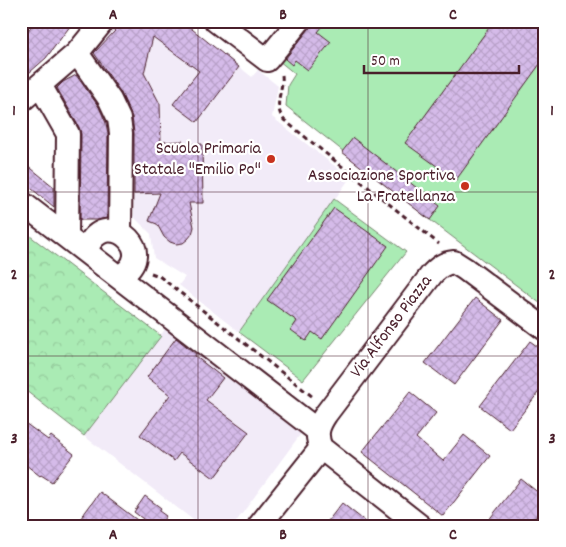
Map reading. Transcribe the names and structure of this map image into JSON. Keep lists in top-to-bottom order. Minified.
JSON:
{"streets":{"street":["Via Alfonso Piazza"]},"places":["Scuola Primaria Statale \"Emilio Po\"","Associazione Sportiva La Fratellanza"],"scale_bar":"50 m","grid":{"columns":["A","B","C"],"rows":["1","2","3"]}}
